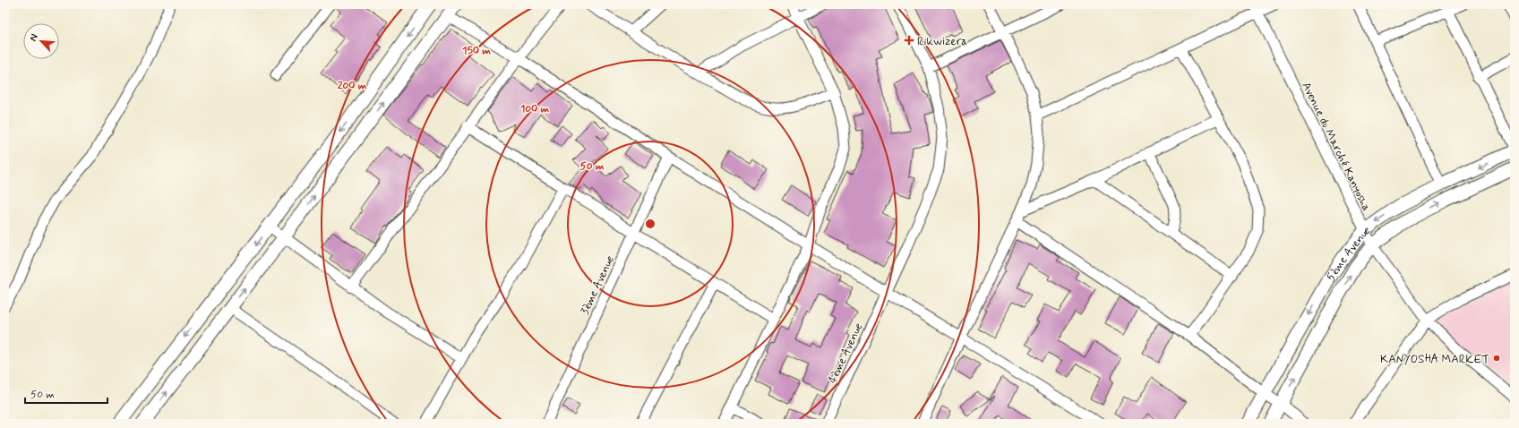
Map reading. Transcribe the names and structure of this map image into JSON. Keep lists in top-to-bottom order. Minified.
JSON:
{"streets":{"street":["Avenue du Marché Kanyosha","5ème Avenue","3ème Avenue","4ème Avenue"]},"crossings":[["Avenue du Marché Kanyosha","5ème Avenue"]],"places":{"health":["Rikwizera"],"other":["KANYOSHA MARKET"]},"scale_bar":"50 m","north":"top left","rings":["150 m","200 m","100 m","50 m"]}
